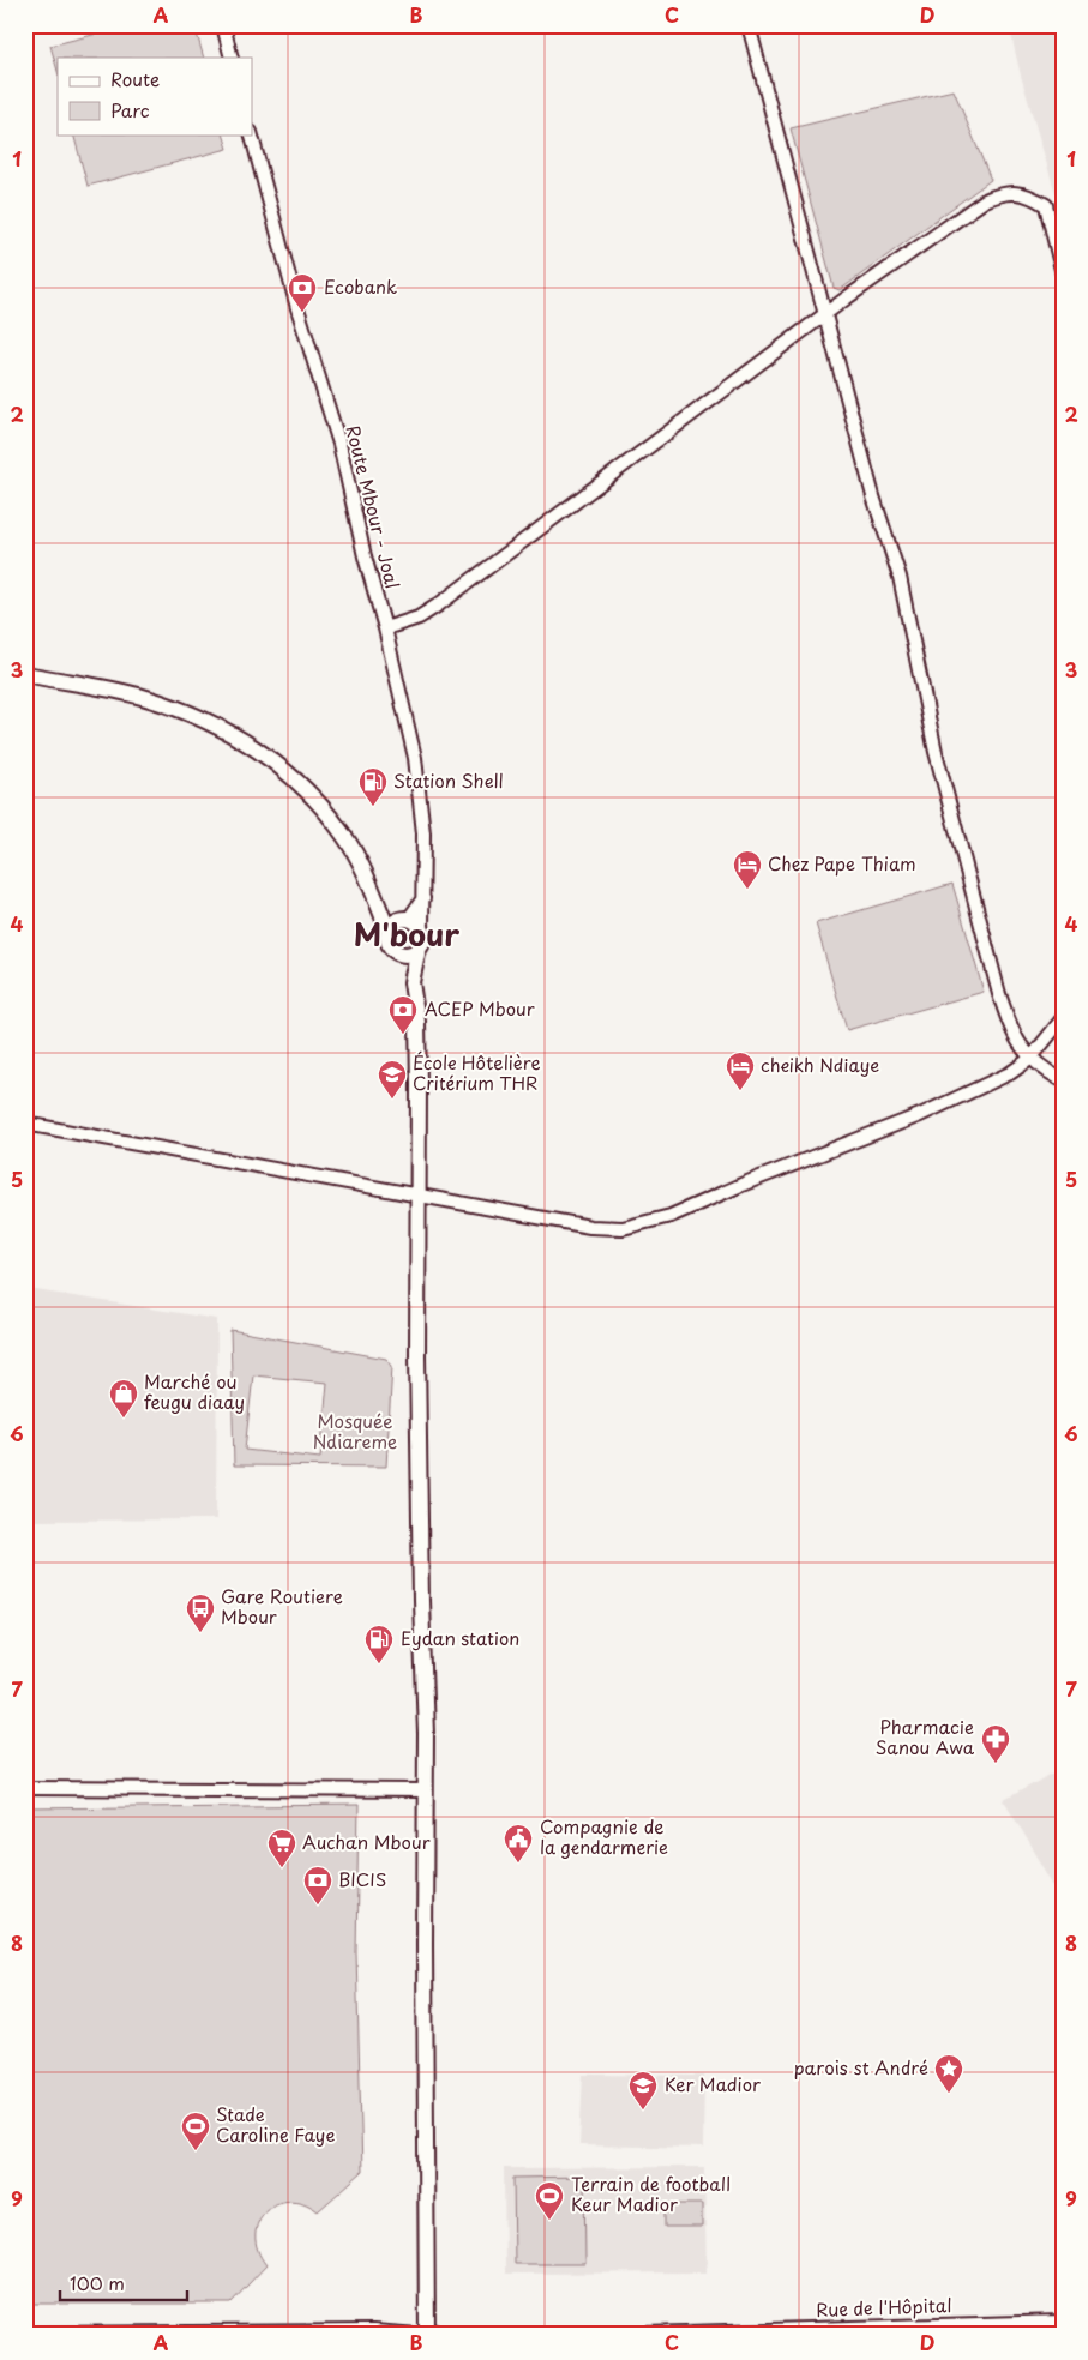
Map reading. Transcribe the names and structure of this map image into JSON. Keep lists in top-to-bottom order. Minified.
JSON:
{"streets":{"main road":["Route Mbour - Joal","Rue de l'Hôpital"]},"districts":["M'bour"],"parks":["Mosquée Ndiareme"],"places":{"bank":["Ecobank","ACEP Mbour","BICIS"],"fuel station":["Station Shell","Eydan station"],"hotel":["Chez Pape Thiam","cheikh Ndiaye"],"school or university":["École Hôtelière Critérium THR","Ker Madior"],"shop":["Marché ou feugu diaay"],"bus stop":["Gare Routiere Mbour"],"pharmacy":["Pharmacie Sanou Awa"],"public building":["Compagnie de la gendarmerie"],"supermarket":["Auchan Mbour"],"place":["parois st André"],"sports":["Stade Caroline Faye","Terrain de football Keur Madior"]},"legend":["Route","Parc"],"scale_bar":"100 m","grid":{"columns":["A","B","C","D"],"rows":["1","2","3","4","5","6","7","8","9"]}}
